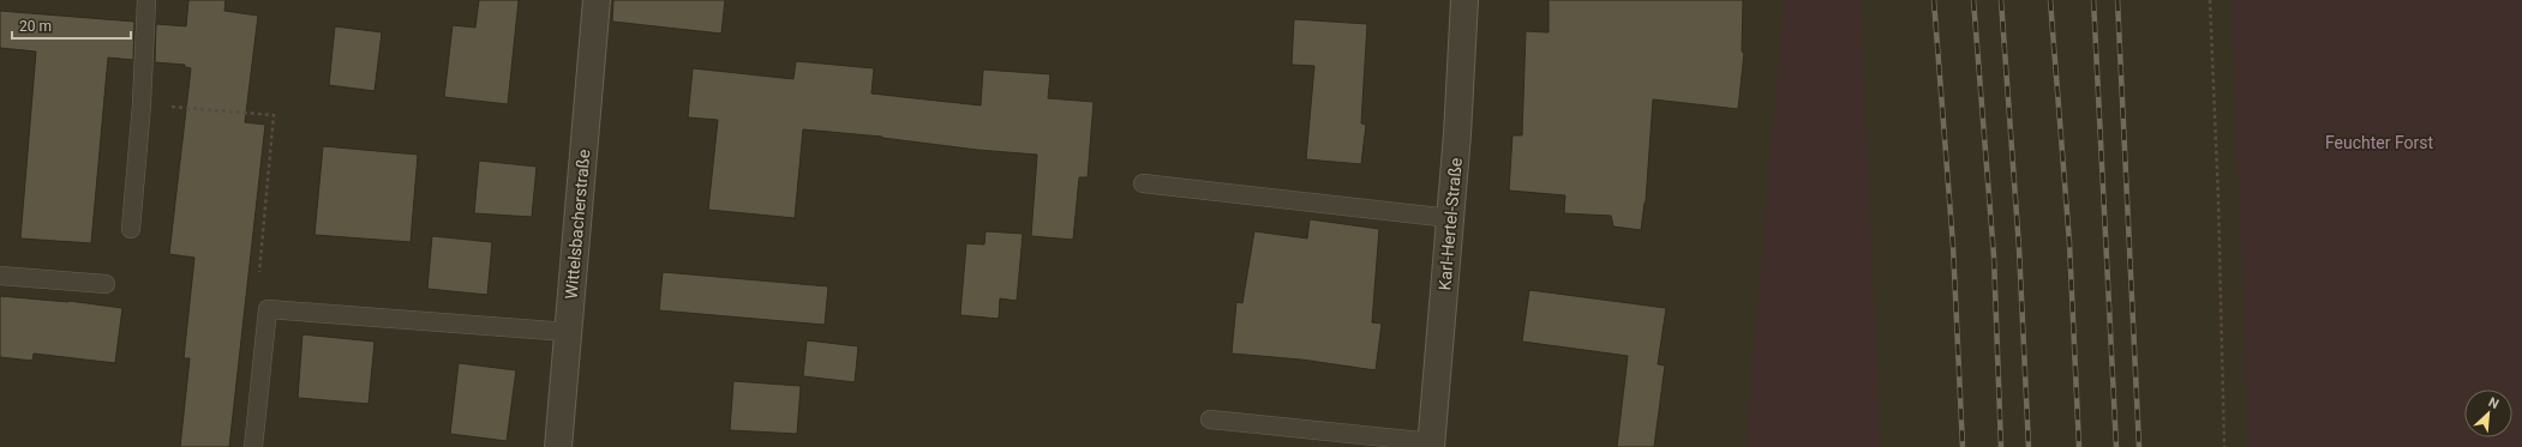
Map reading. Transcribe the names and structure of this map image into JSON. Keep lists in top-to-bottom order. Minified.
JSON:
{"streets":{"street":["Wittelsbacherstraße","Karl-Hertel-Straße"]},"parks":["Feuchter Forst"],"scale_bar":"20 m","north":"top right"}
